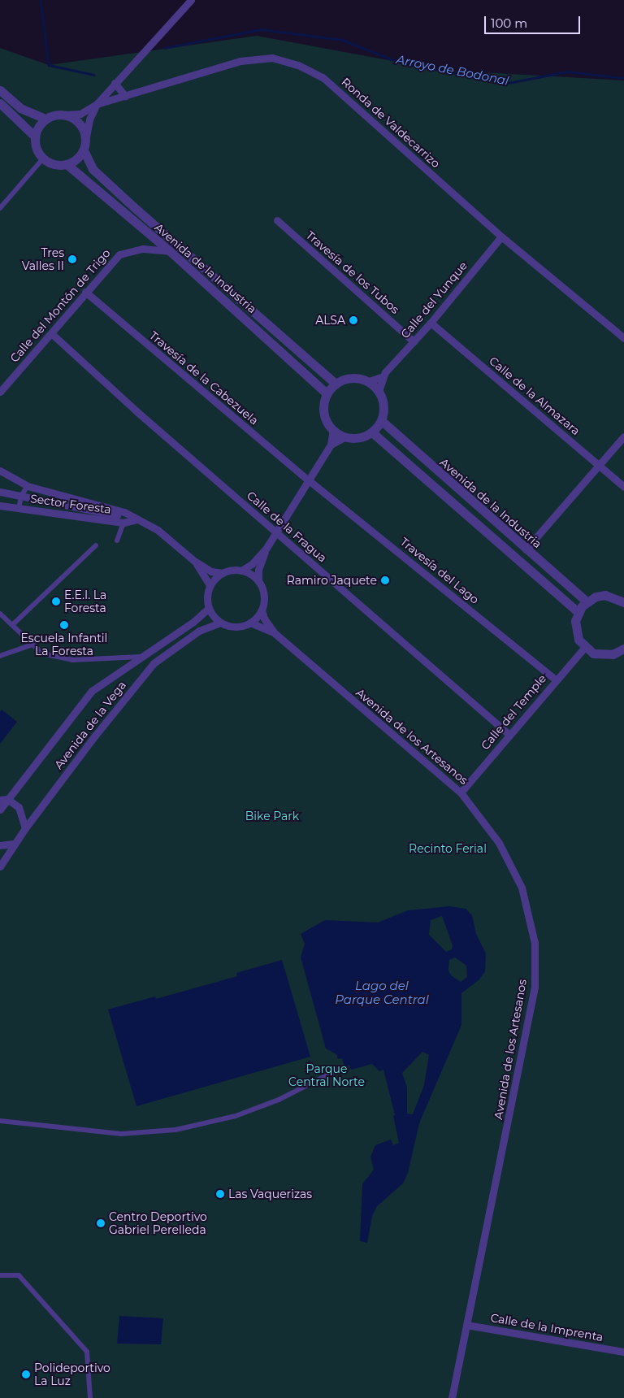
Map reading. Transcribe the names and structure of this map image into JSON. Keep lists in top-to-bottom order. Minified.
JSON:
{"streets":{"street":["Ronda de Valdecarrizo","Avenida de la Industria","Travesía de los Tubos","Calle del Yunque","Calle del Montón de Trigo","Travesía de la Cabezuela","Calle de la Almazara","Sector Foresta","Calle de la Fragua","Travesía del Lago","Calle del Temple","Avenida de la Vega","Avenida de los Artesanos","Calle de la Imprenta"]},"crossings":[["Ronda de Valdecarrizo","Avenida de la Industria"],["Ronda de Valdecarrizo","Calle del Yunque"],["Avenida de la Industria","Calle del Yunque"],["Avenida de la Industria","Calle del Montón de Trigo"],["Travesía de los Tubos","Calle del Yunque"],["Calle del Yunque","Calle de la Almazara"],["Calle del Montón de Trigo","Travesía de la Cabezuela"],["Calle del Montón de Trigo","Calle de la Fragua"],["Travesía de la Cabezuela","Travesía del Lago"],["Calle de la Fragua","Calle del Temple"],["Travesía del Lago","Calle del Temple"],["Calle del Temple","Avenida de los Artesanos"],["Avenida de la Vega","Avenida de los Artesanos"],["Avenida de los Artesanos","Calle de la Imprenta"]],"water":["Arroyo de Bodonal","Lago del Parque Central"],"parks":["Bike Park","Recinto Ferial","Parque Central Norte"],"places":["Tres Valles II","ALSA","Ramiro Jaquete","E.E.I. La Foresta","Escuela Infantil La Foresta","Las Vaquerizas","Centro Deportivo Gabriel Perelleda","Polideportivo La Luz"],"scale_bar":"100 m"}
